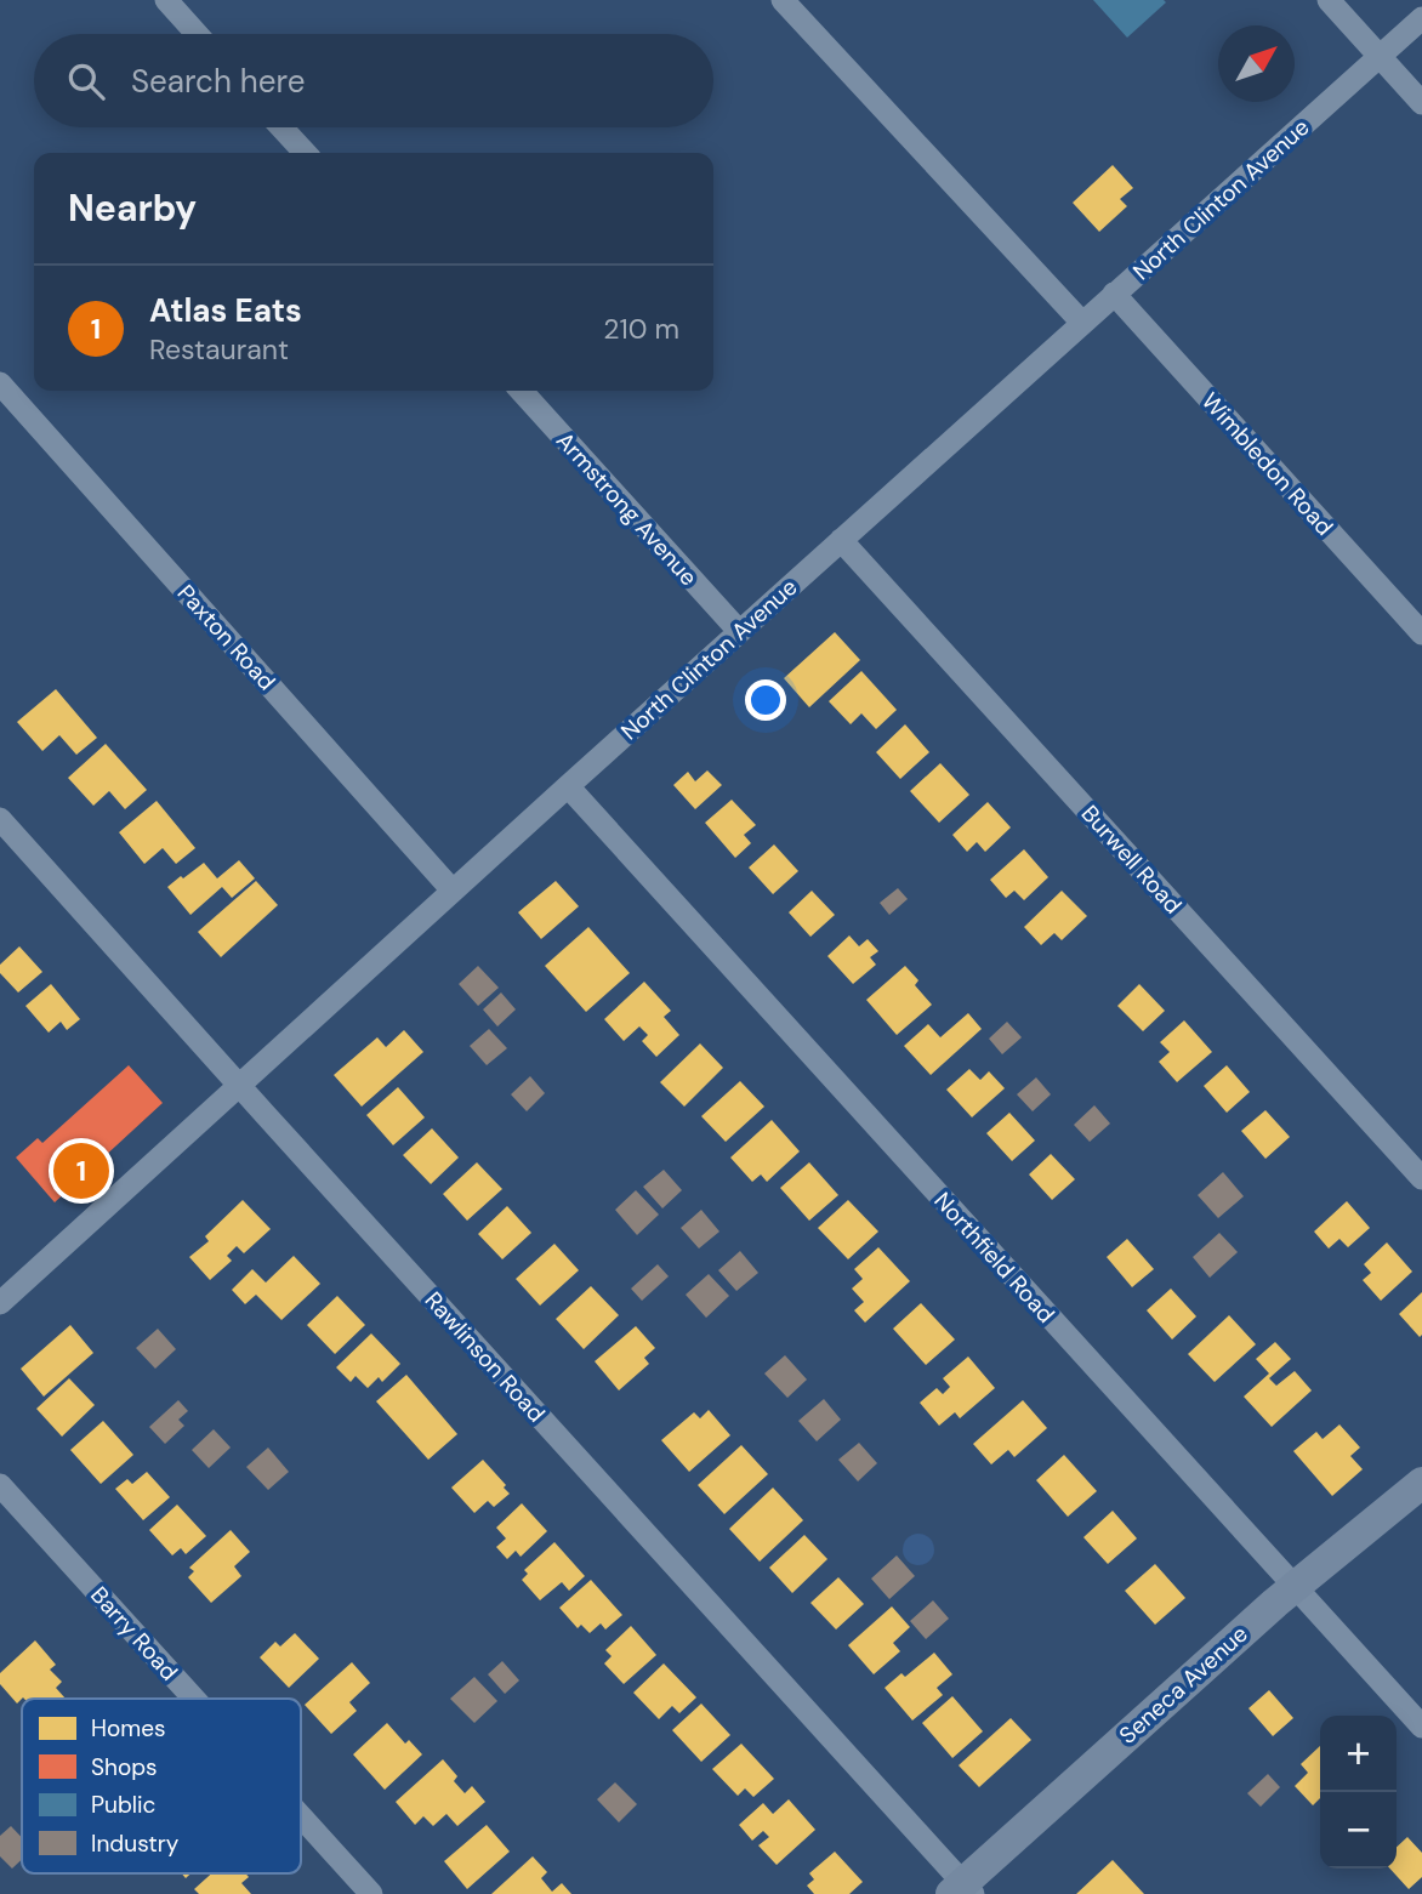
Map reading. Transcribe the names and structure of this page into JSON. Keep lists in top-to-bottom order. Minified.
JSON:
{"streets":{"street":["North Clinton Avenue","Wimbledon Road","Armstrong Avenue","Paxton Road","Burwell Road","Northfield Road","Rawlinson Road","Barry Road","Seneca Avenue"]},"crossings":[["North Clinton Avenue","Wimbledon Road"],["North Clinton Avenue","Armstrong Avenue"],["North Clinton Avenue","Paxton Road"],["North Clinton Avenue","Burwell Road"],["North Clinton Avenue","Northfield Road"],["North Clinton Avenue","Rawlinson Road"],["Northfield Road","Seneca Avenue"],["Rawlinson Road","Seneca Avenue"]],"legend":["Homes","Shops","Public","Industry"],"north":"top right","page":{"search":"Search here","heading":"Nearby","list":[{"mark":"1","name":"Atlas Eats","note":"Restaurant","value":"210 m"}],"pins":"1","map_buttons":["+","−"]}}
